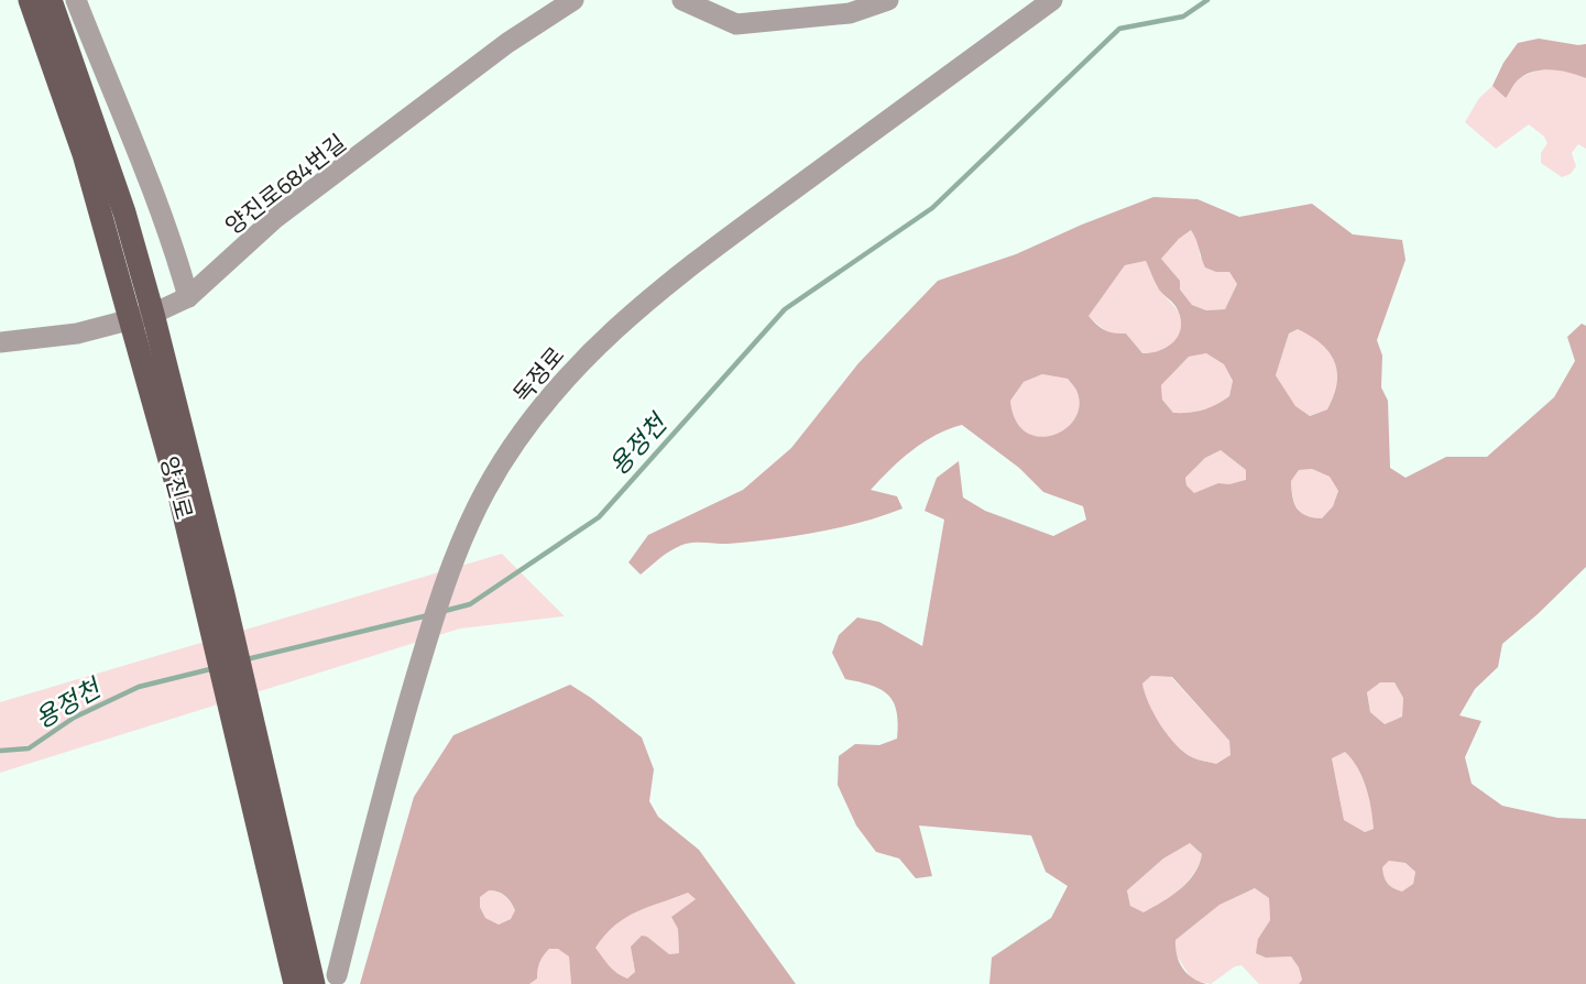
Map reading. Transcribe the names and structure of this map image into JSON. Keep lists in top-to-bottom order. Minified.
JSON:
{"streets":{"main road":["양진로"],"street":["양진로684번길","독정로"]},"crossings":[["양진로684번길","양진로"],["독정로","양진로"]],"water":["용정천"]}
